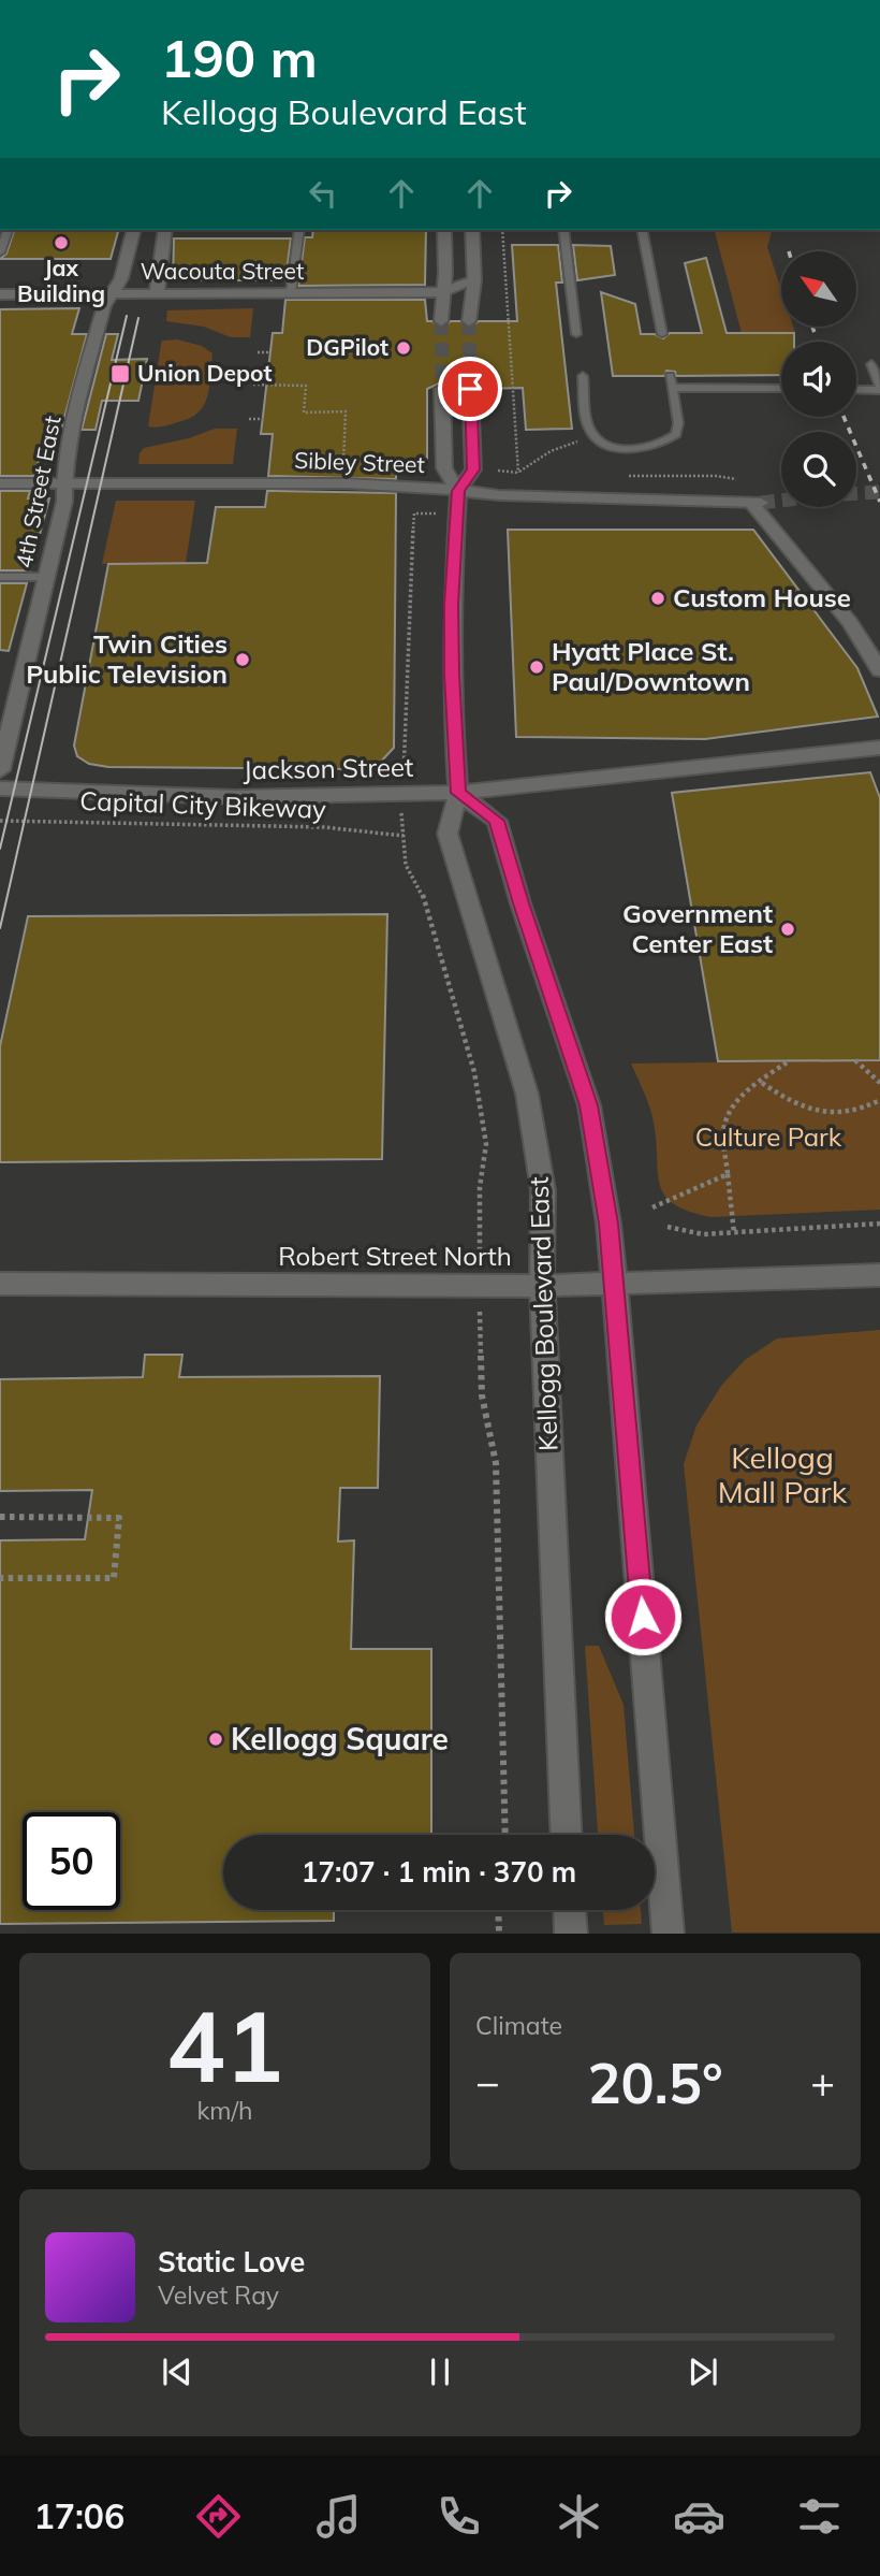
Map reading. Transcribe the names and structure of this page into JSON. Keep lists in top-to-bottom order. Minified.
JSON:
{"streets":{"main road":["Wacouta Street","Sibley Street","4th Street East","Jackson Street","Robert Street North","Kellogg Boulevard East"],"path":["Capital City Bikeway"]},"crossings":[["Wacouta Street","4th Street East"],["Sibley Street","4th Street East"],["Sibley Street","Kellogg Boulevard East"],["Jackson Street","Kellogg Boulevard East"],["Robert Street North","Kellogg Boulevard East"]],"parks":["Culture Park","Kellogg Mall Park"],"places":{"other":["Jax Building","DGPilot","Custom House","Twin Cities Public Television","Hyatt Place St. Paul/Downtown","Government Center East","Kellogg Square"],"transit":["Union Depot"]},"north":"top left","page":{"turn":["190 m","Kellogg Boulevard East"],"limit":"50","trip":"17:07 · 1 min · 370 m","tile":[["41","km/h"],"Climate"],"heat":["−","20.5°","+"],"song":["Static Love","Velvet Ray"],"tabs":"17:06"}}
